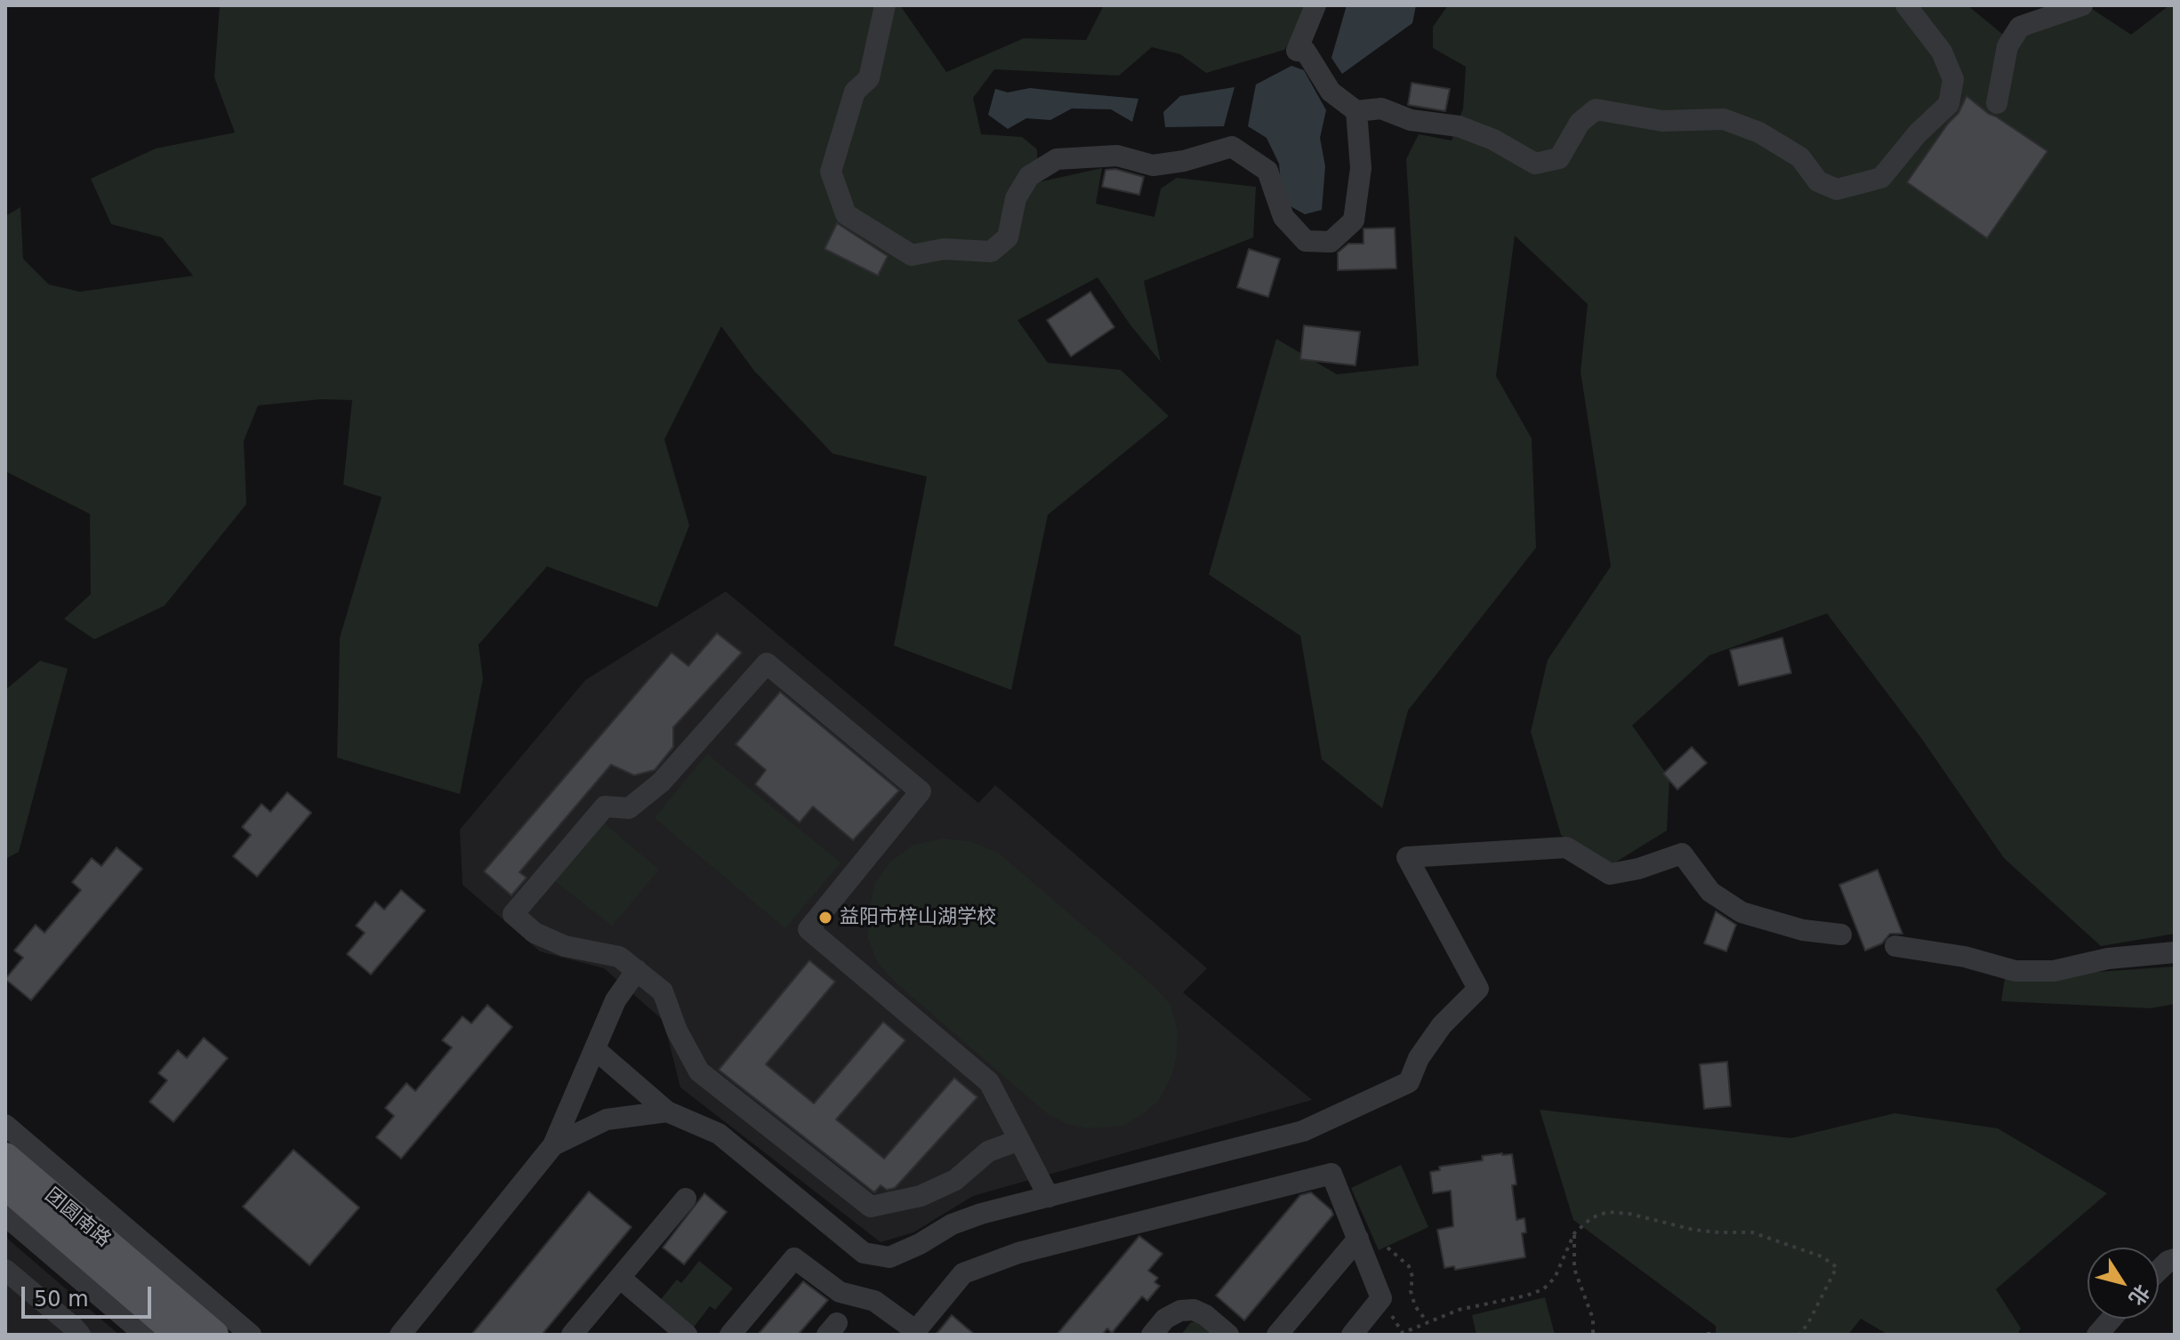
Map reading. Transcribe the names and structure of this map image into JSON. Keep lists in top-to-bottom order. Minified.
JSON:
{"streets":{"main road":["团圆南路"]},"places":["益阳市梓山湖学校"],"scale_bar":"50 m","north":"bottom right"}
